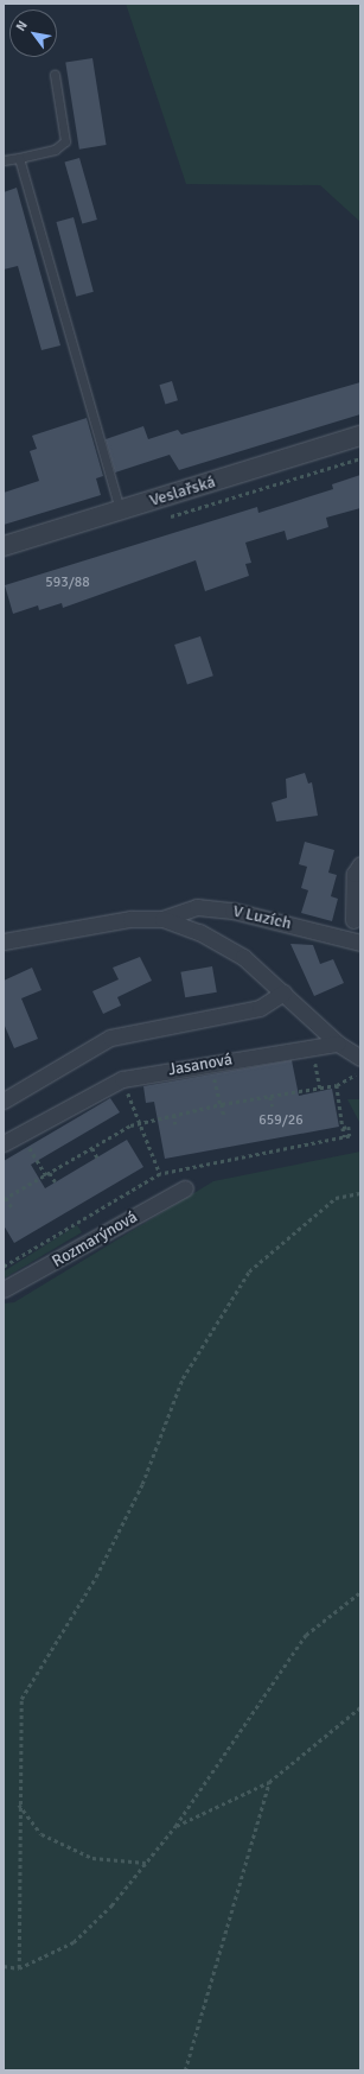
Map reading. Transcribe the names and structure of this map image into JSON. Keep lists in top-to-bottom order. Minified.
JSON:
{"streets":{"street":["Veslařská","V Luzích","Jasanová","Rozmarýnová"]},"house_numbers":["593/88","659/26"],"north":"top left"}
